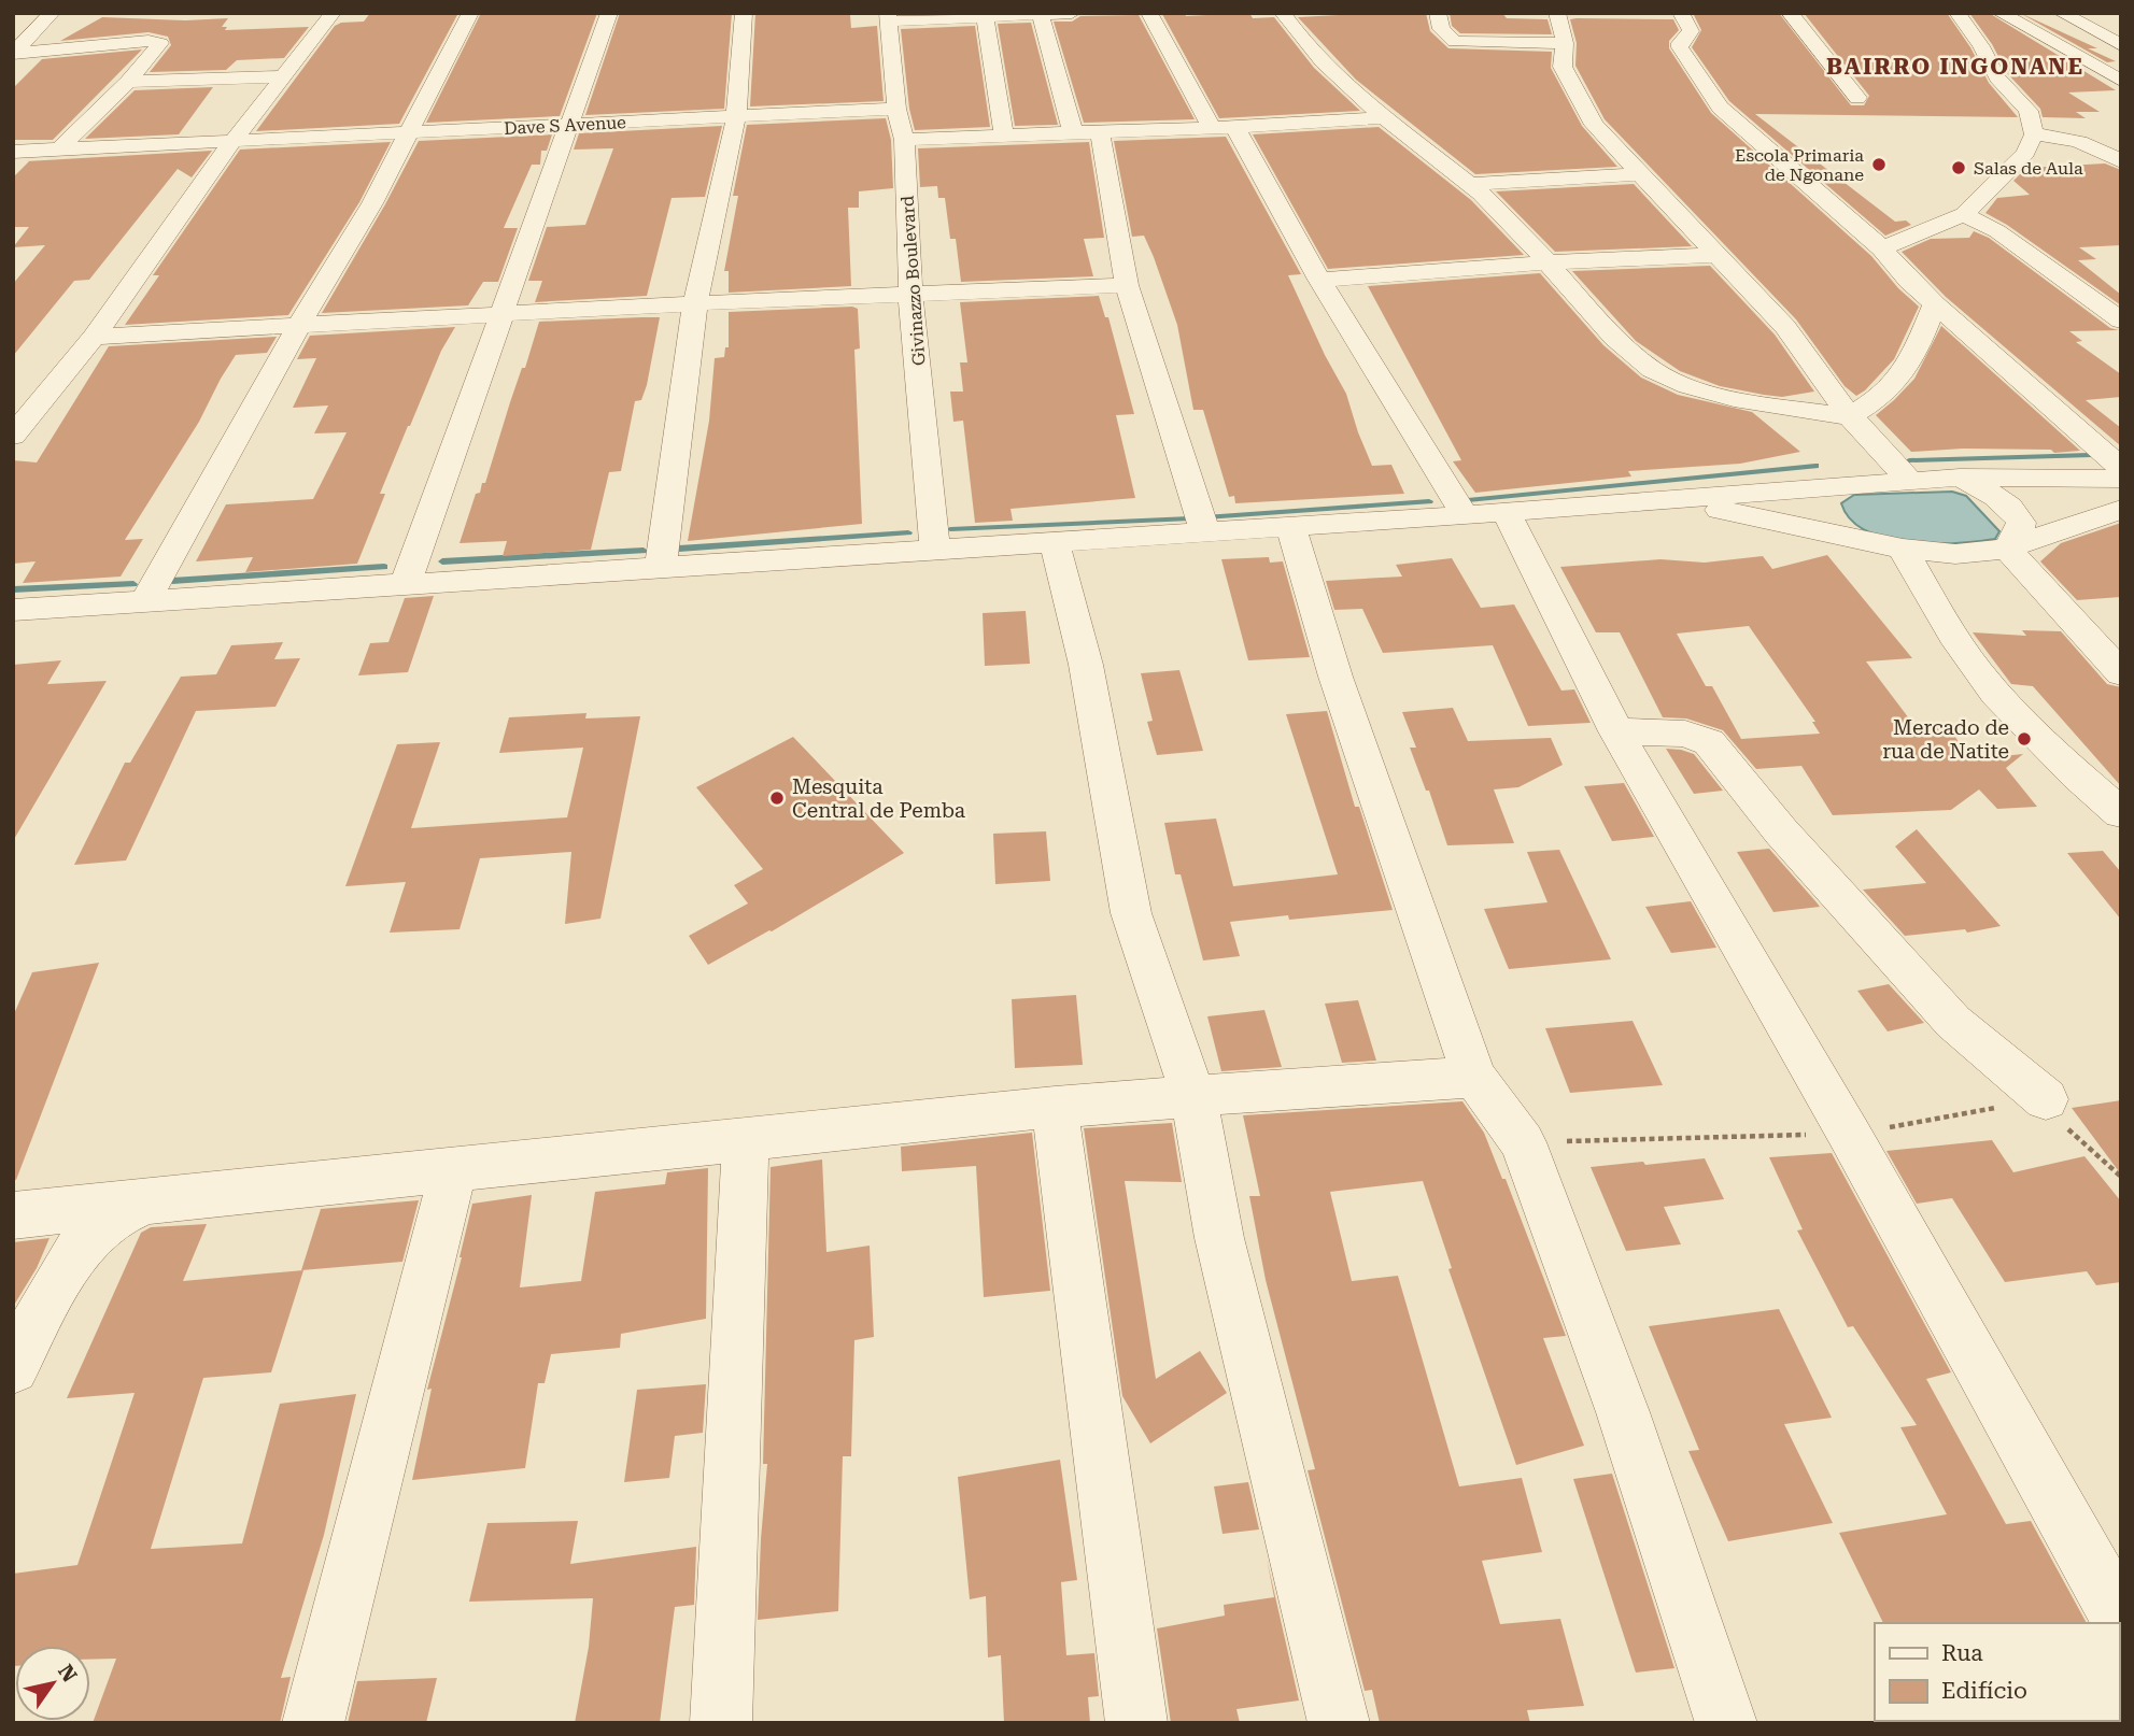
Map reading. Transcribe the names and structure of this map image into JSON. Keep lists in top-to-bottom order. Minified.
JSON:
{"streets":{"street":["Dave S Avenue","Givinazzo Boulevard"]},"crossings":[["Dave S Avenue","Givinazzo Boulevard"]],"districts":["BAIRRO INGONANE"],"places":["Escola Primaria de Ngonane","Salas de Aula","Mercado de rua de Natite","Mesquita Central de Pemba"],"legend":["Rua","Edifício"],"north":"top right"}
